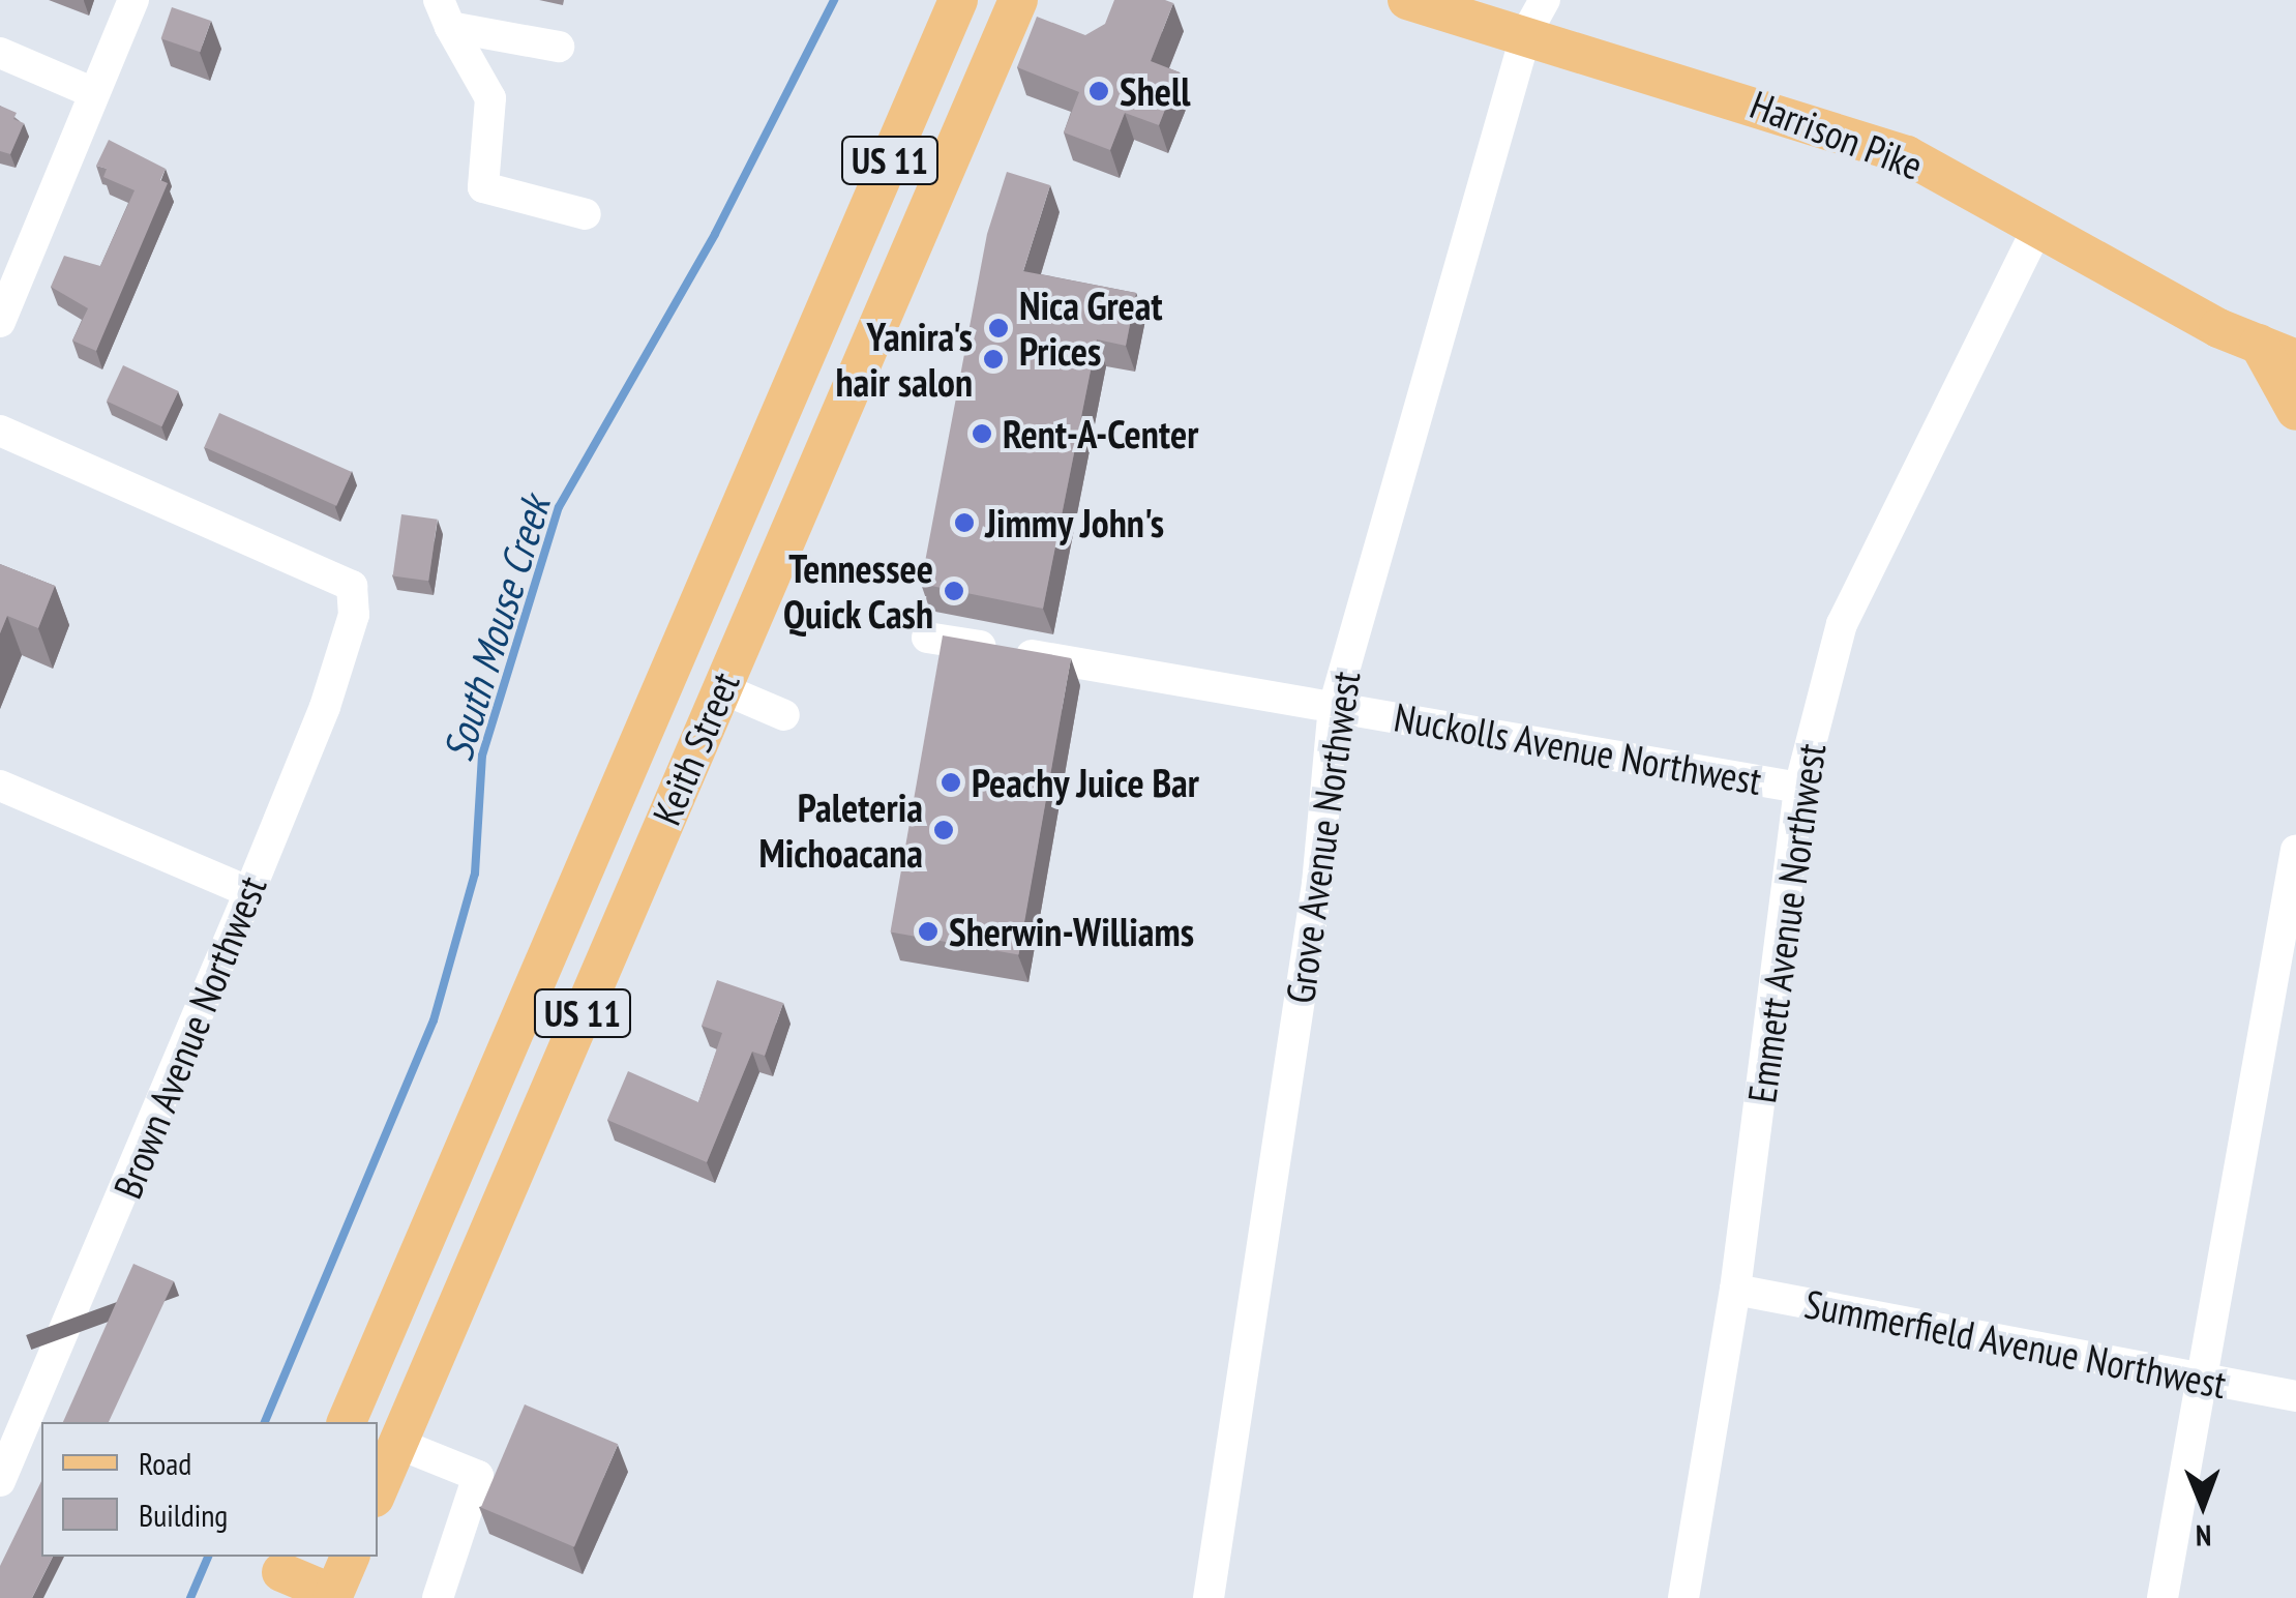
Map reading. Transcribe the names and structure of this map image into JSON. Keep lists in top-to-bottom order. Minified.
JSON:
{"streets":{"main road":["Harrison Pike","US 11","Keith Street"],"street":["Nuckolls Avenue Northwest","Grove Avenue Northwest","Emmett Avenue Northwest","Brown Avenue Northwest","Summerfield Avenue Northwest"]},"crossings":[["Harrison Pike","Grove Avenue Northwest"],["Harrison Pike","Emmett Avenue Northwest"],["Nuckolls Avenue Northwest","Grove Avenue Northwest"],["Nuckolls Avenue Northwest","Emmett Avenue Northwest"],["Emmett Avenue Northwest","Summerfield Avenue Northwest"]],"water":["South Mouse Creek"],"places":["Shell","Nica Great Prices","Yanira's hair salon","Rent-A-Center","Jimmy John's","Tennessee Quick Cash","Peachy Juice Bar","Paleteria Michoacana","Sherwin-Williams"],"legend":["Road","Building"],"north":"bottom"}
